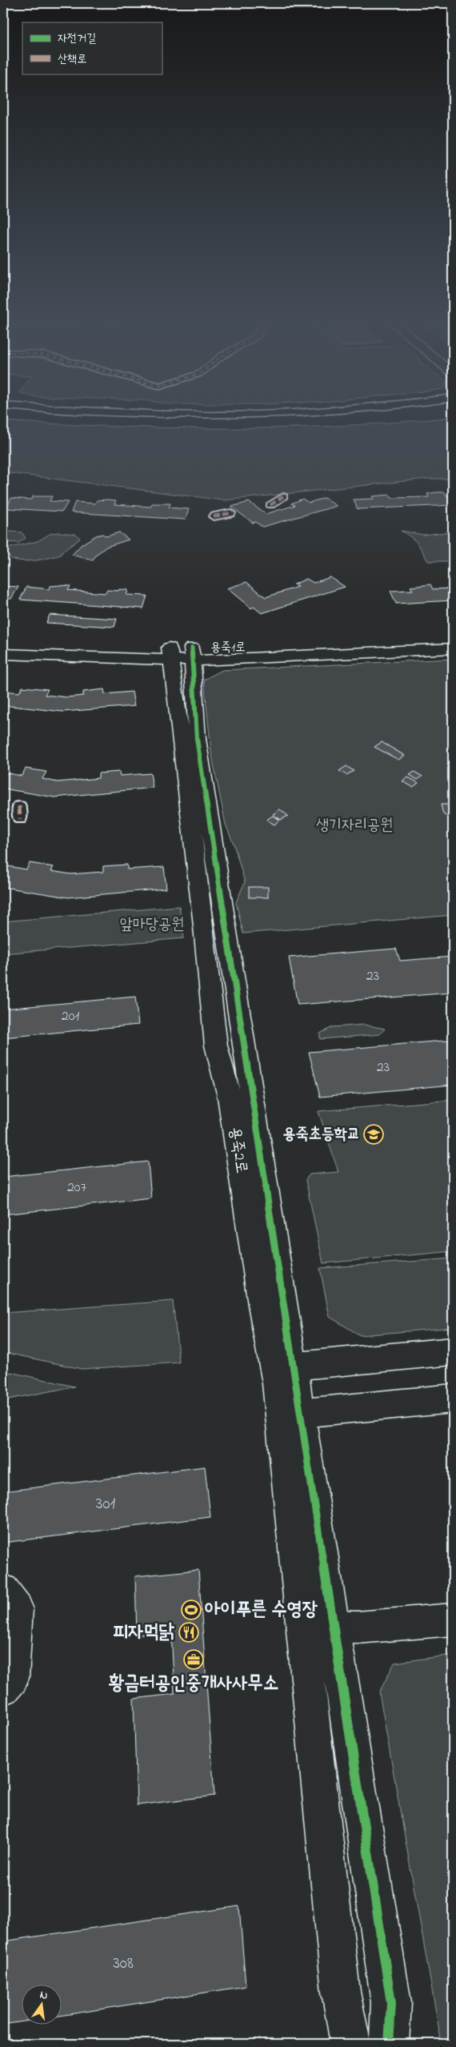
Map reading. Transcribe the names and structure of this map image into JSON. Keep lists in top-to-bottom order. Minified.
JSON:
{"streets":{"street":["용죽1로","용죽2로"]},"crossings":[["용죽1로","용죽2로"]],"parks":["생기자리공원","앞마당공원"],"places":{"school or university":["용죽초등학교"],"sports":["아이푸른 수영장"],"restaurant":["피자먹닭"],"office":["황금터공인중개사사무소"]},"house_numbers":["23","201","23","207","301","308"],"legend":["자전거길","산책로"],"north":"top"}
